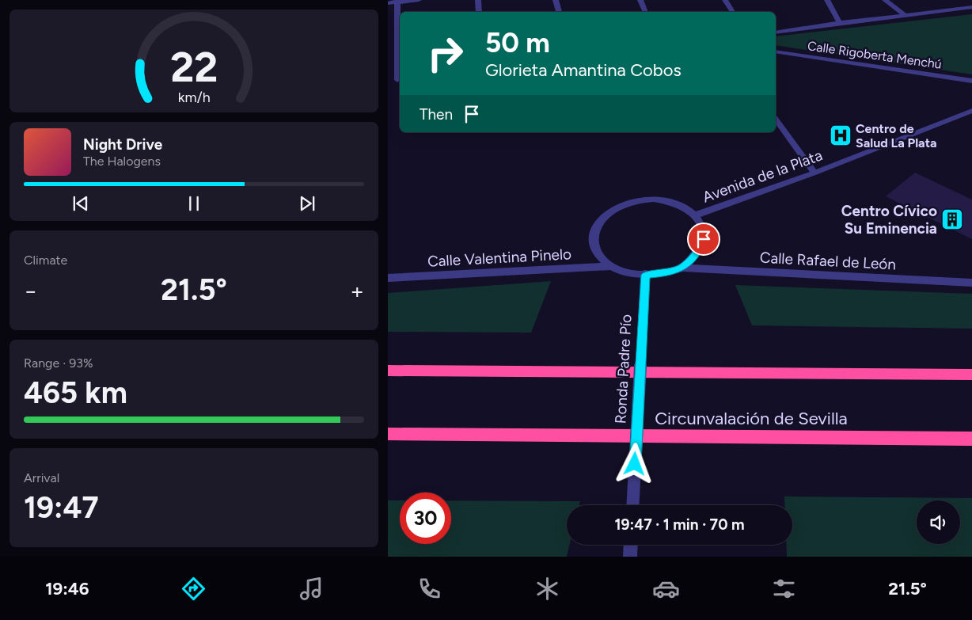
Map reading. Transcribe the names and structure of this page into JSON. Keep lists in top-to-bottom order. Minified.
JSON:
{"streets":{"highway":["Circunvalación de Sevilla"],"street":["Calle Rigoberta Menchú","Avenida de la Plata","Calle Valentina Pinelo","Calle Rafael de León","Ronda Padre Pío"]},"crossings":[["Avenida de la Plata","Calle Valentina Pinelo"],["Avenida de la Plata","Calle Rafael de León"],["Avenida de la Plata","Ronda Padre Pío"],["Calle Valentina Pinelo","Calle Rafael de León"],["Calle Valentina Pinelo","Ronda Padre Pío"],["Calle Rafael de León","Ronda Padre Pío"]],"places":{"hospital":["Centro de Salud La Plata"],"building":["Centro Cívico Su Eminencia"]},"page":{"turn":["50 m","Glorieta Amantina Cobos"],"then":"Then","song":["Night Drive","The Halogens"],"tile":["Climate",["Range · 93%","465 km"],["Arrival","19:47"]],"heat":["−","21.5°","+"],"limit":"30","trip":"19:47 · 1 min · 70 m","tabs":["19:46","21.5°"],"gauge":["22","km/h"]}}
